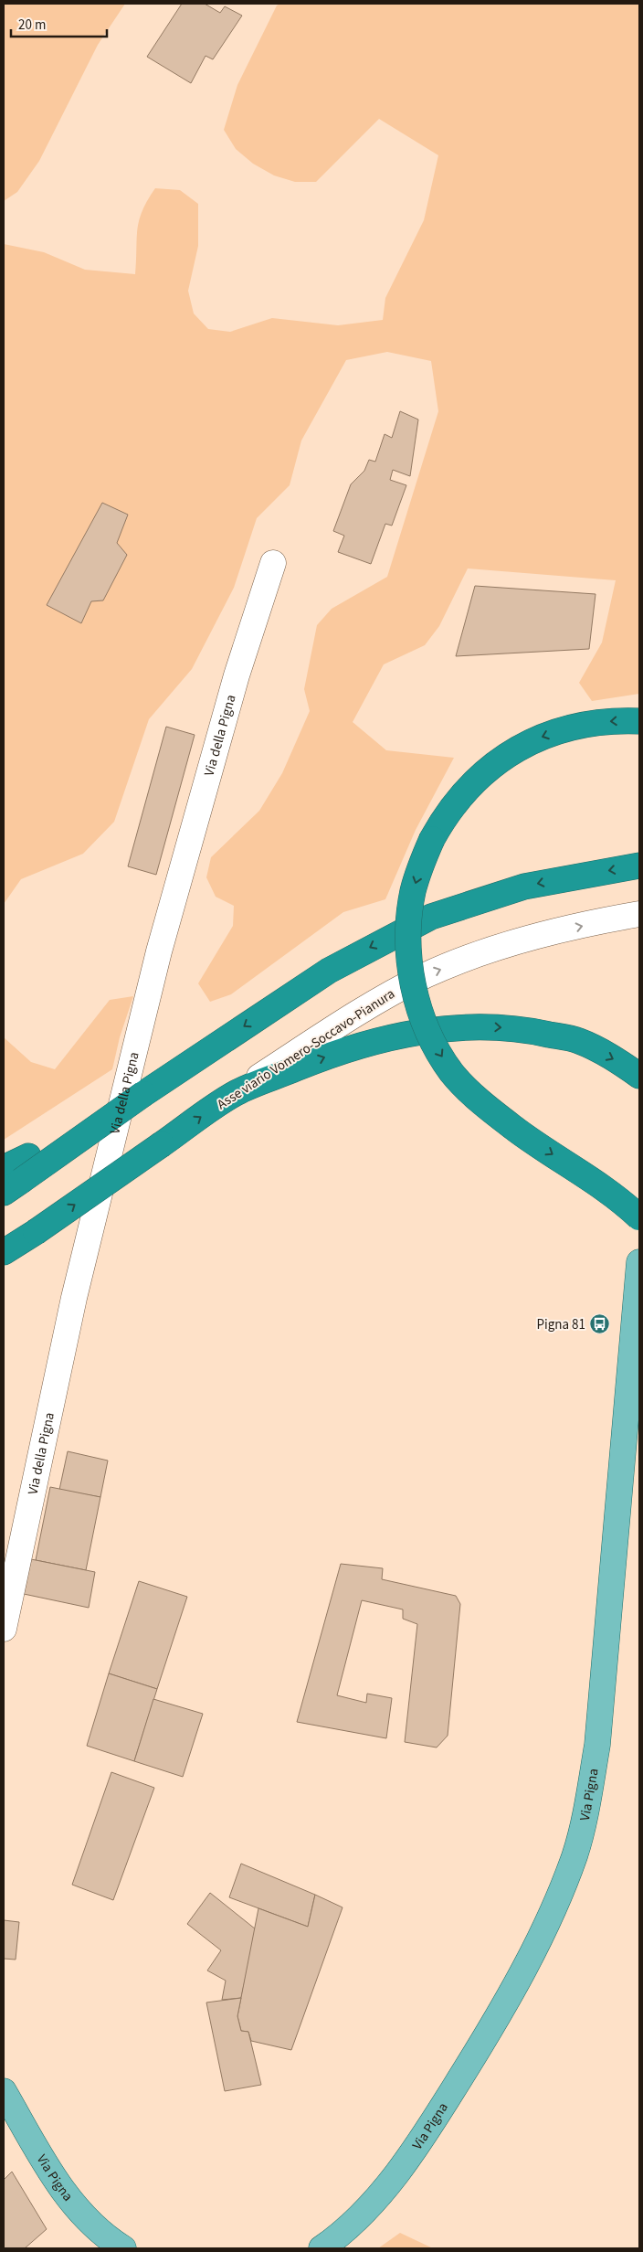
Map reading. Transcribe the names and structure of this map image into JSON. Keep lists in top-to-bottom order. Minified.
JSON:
{"streets":{"highway":["Asse viario Vomero-Soccavo-Pianura"],"main road":["Via Pigna"],"lane":["Via della Pigna"]},"one_way":["Asse viario Vomero-Soccavo-Pianura"],"places":{"bus stop":["Pigna 81"]},"scale_bar":"20 m"}
